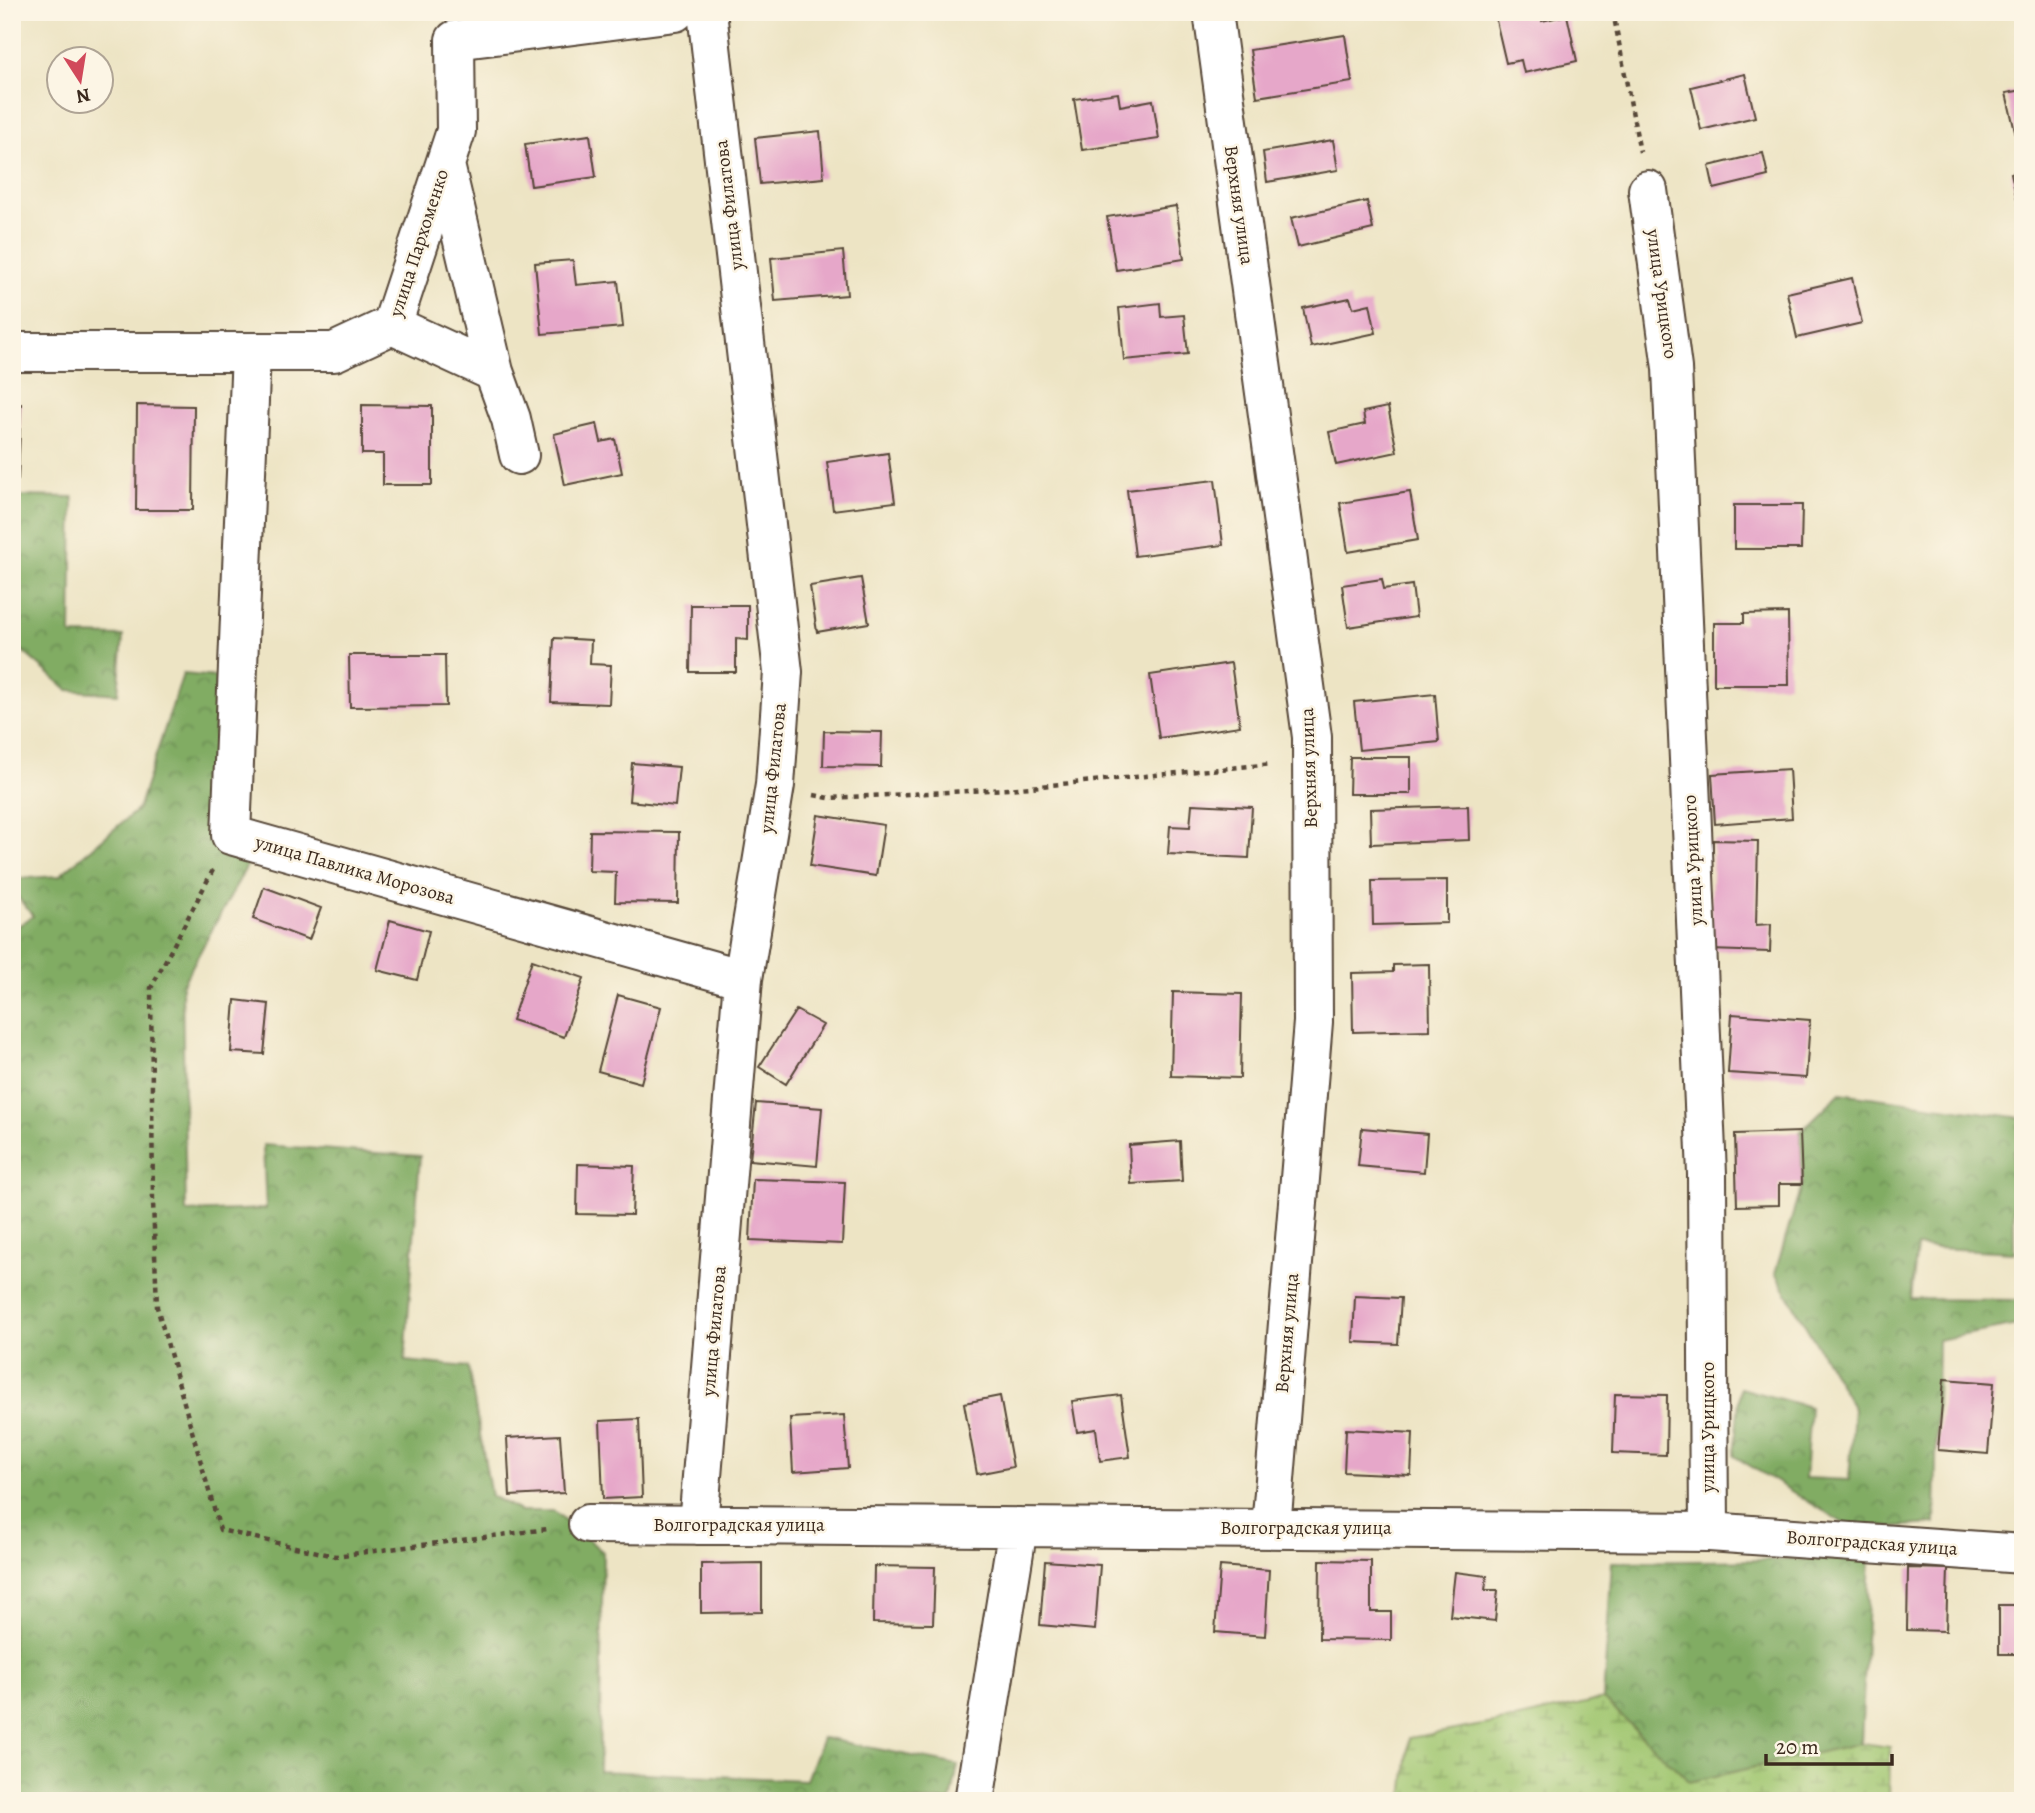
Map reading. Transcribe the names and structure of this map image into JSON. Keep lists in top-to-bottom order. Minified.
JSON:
{"streets":{"street":["улица Филатова","Верхняя улица","улица Пархоменко","улица Урицкого","улица Павлика Морозова","Волгоградская улица"]},"crossings":[["улица Филатова","улица Павлика Морозова"],["улица Филатова","Волгоградская улица"],["Верхняя улица","Волгоградская улица"],["улица Пархоменко","улица Павлика Морозова"],["улица Урицкого","Волгоградская улица"]],"scale_bar":"20 m","north":"bottom"}
